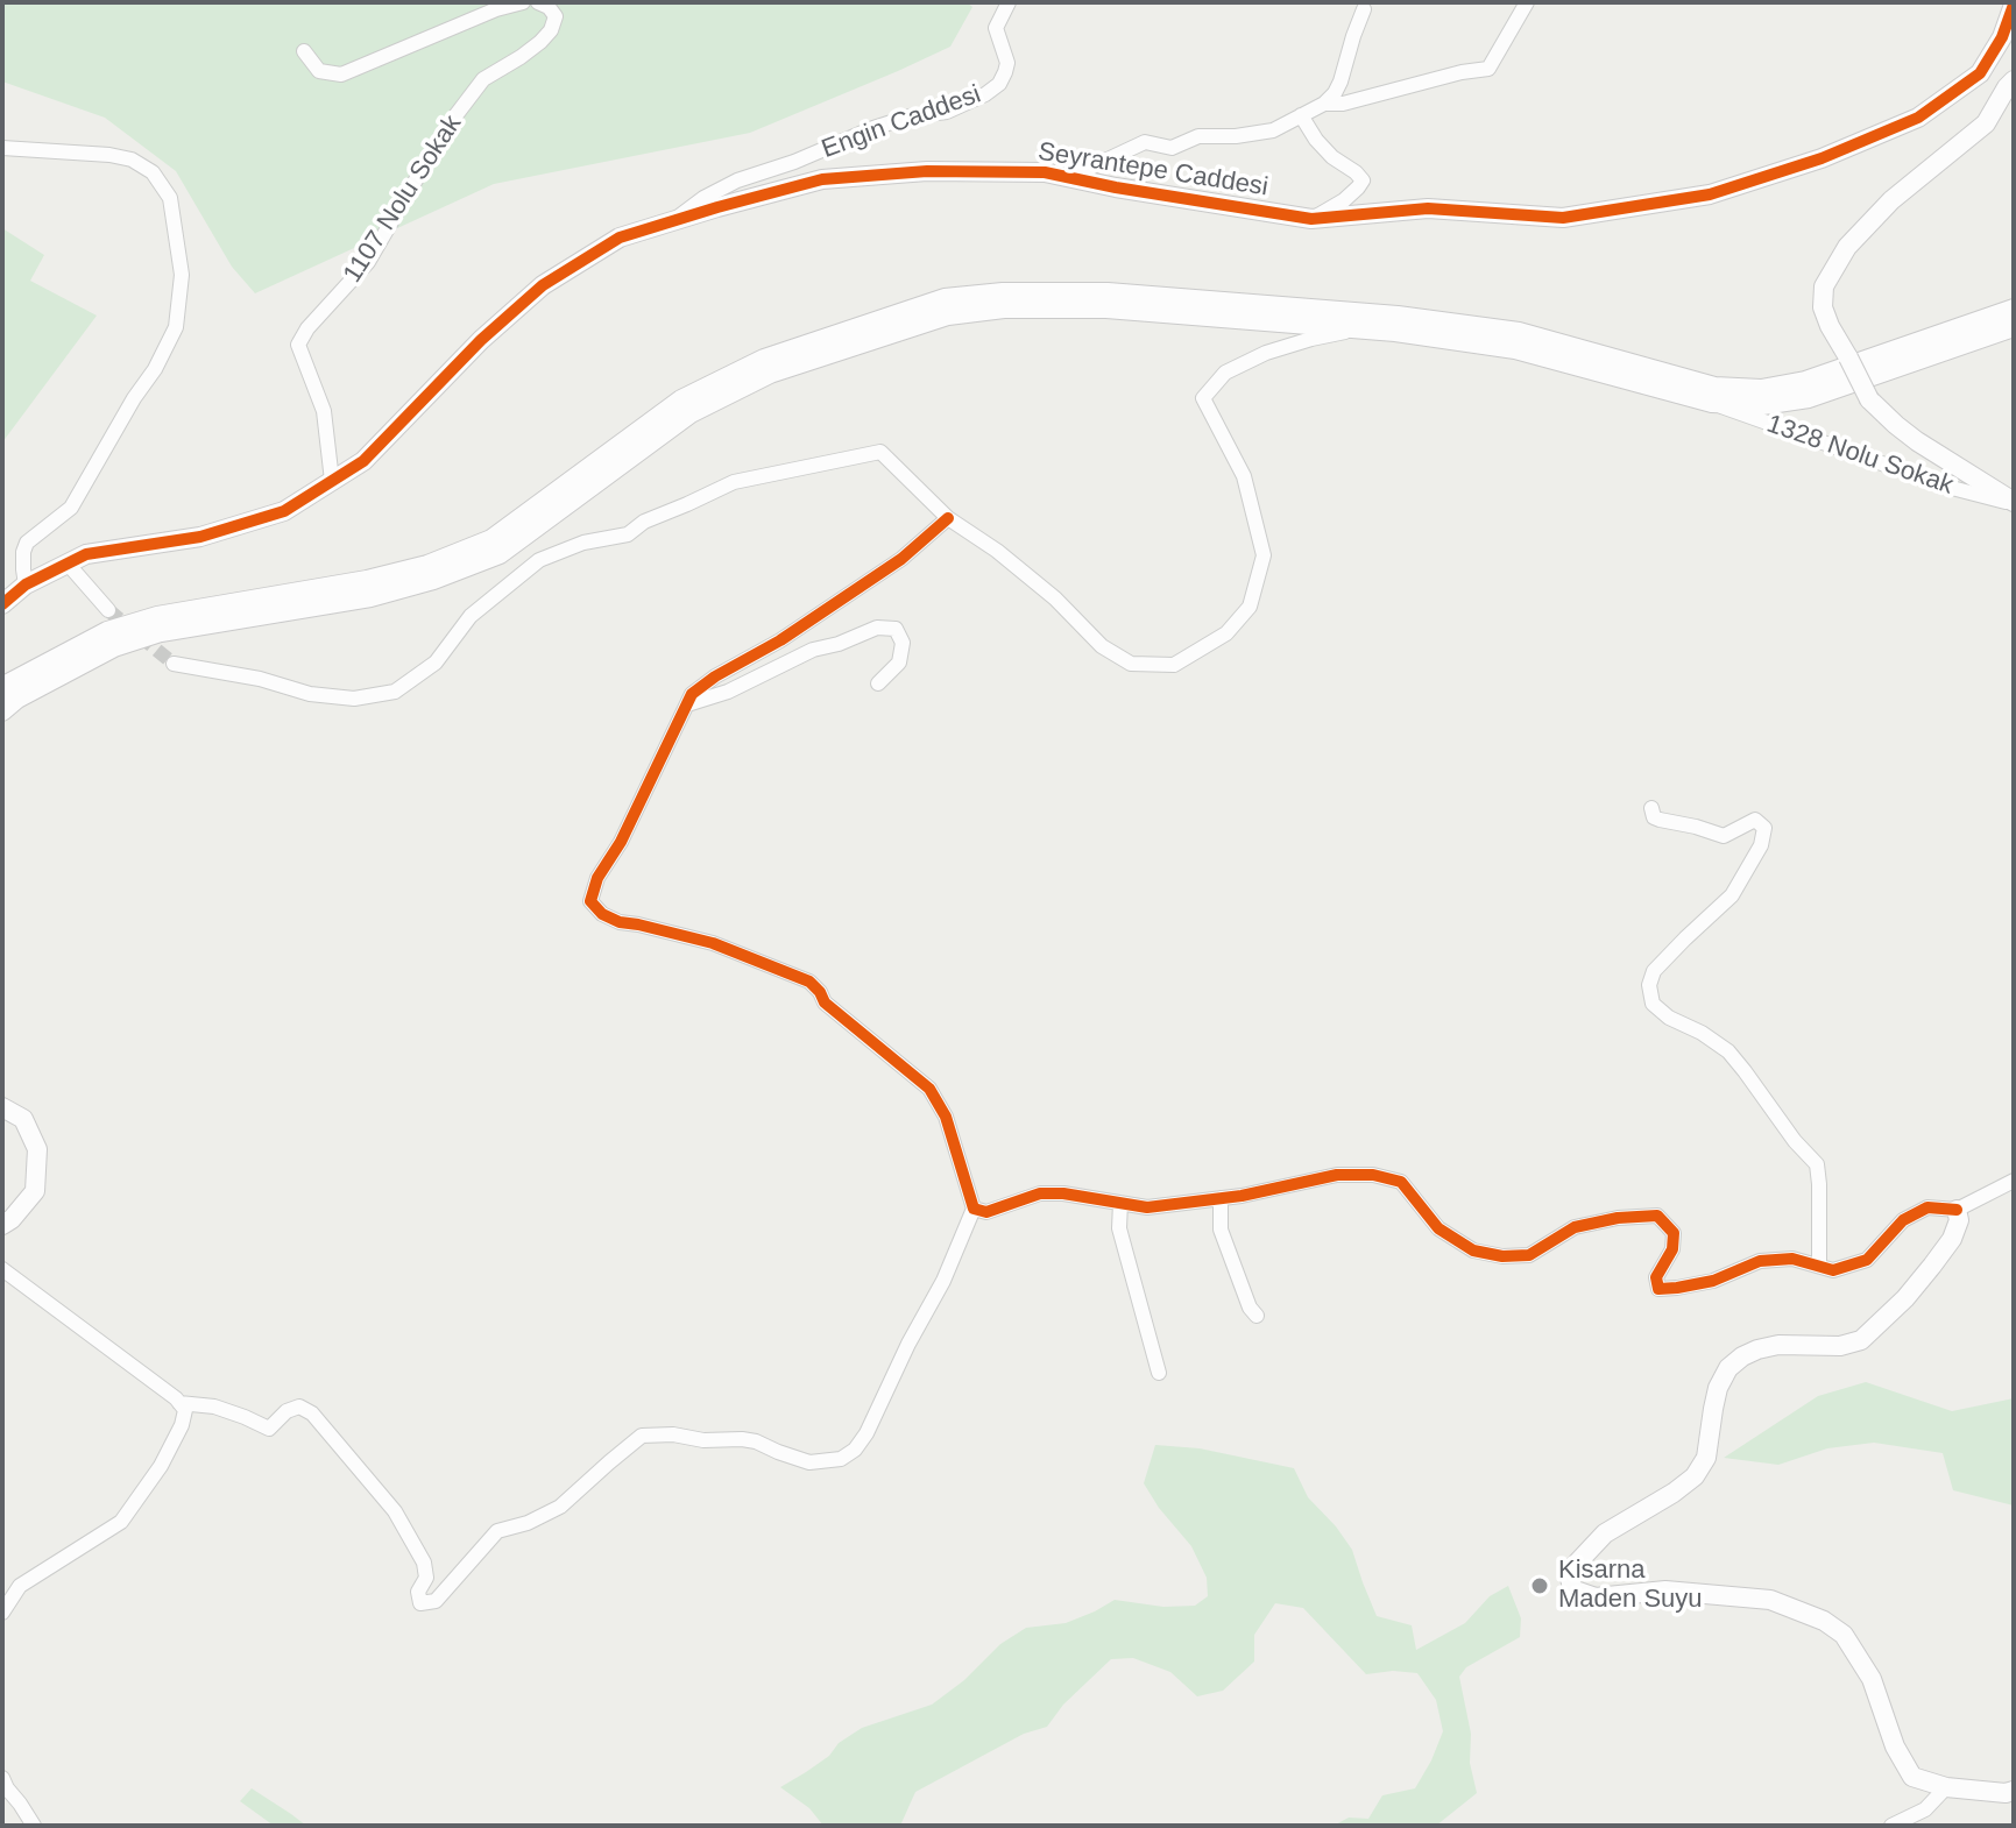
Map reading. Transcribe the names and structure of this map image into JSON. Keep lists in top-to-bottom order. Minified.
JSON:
{"streets":{"main road":["Seyrantepe Caddesi"],"street":["Engin Caddesi","1107 Nolu Sokak","1328 Nolu Sokak"]},"crossings":[["Engin Caddesi","Seyrantepe Caddesi"],["Seyrantepe Caddesi","1107 Nolu Sokak"]],"places":["Kisarna Maden Suyu"]}
